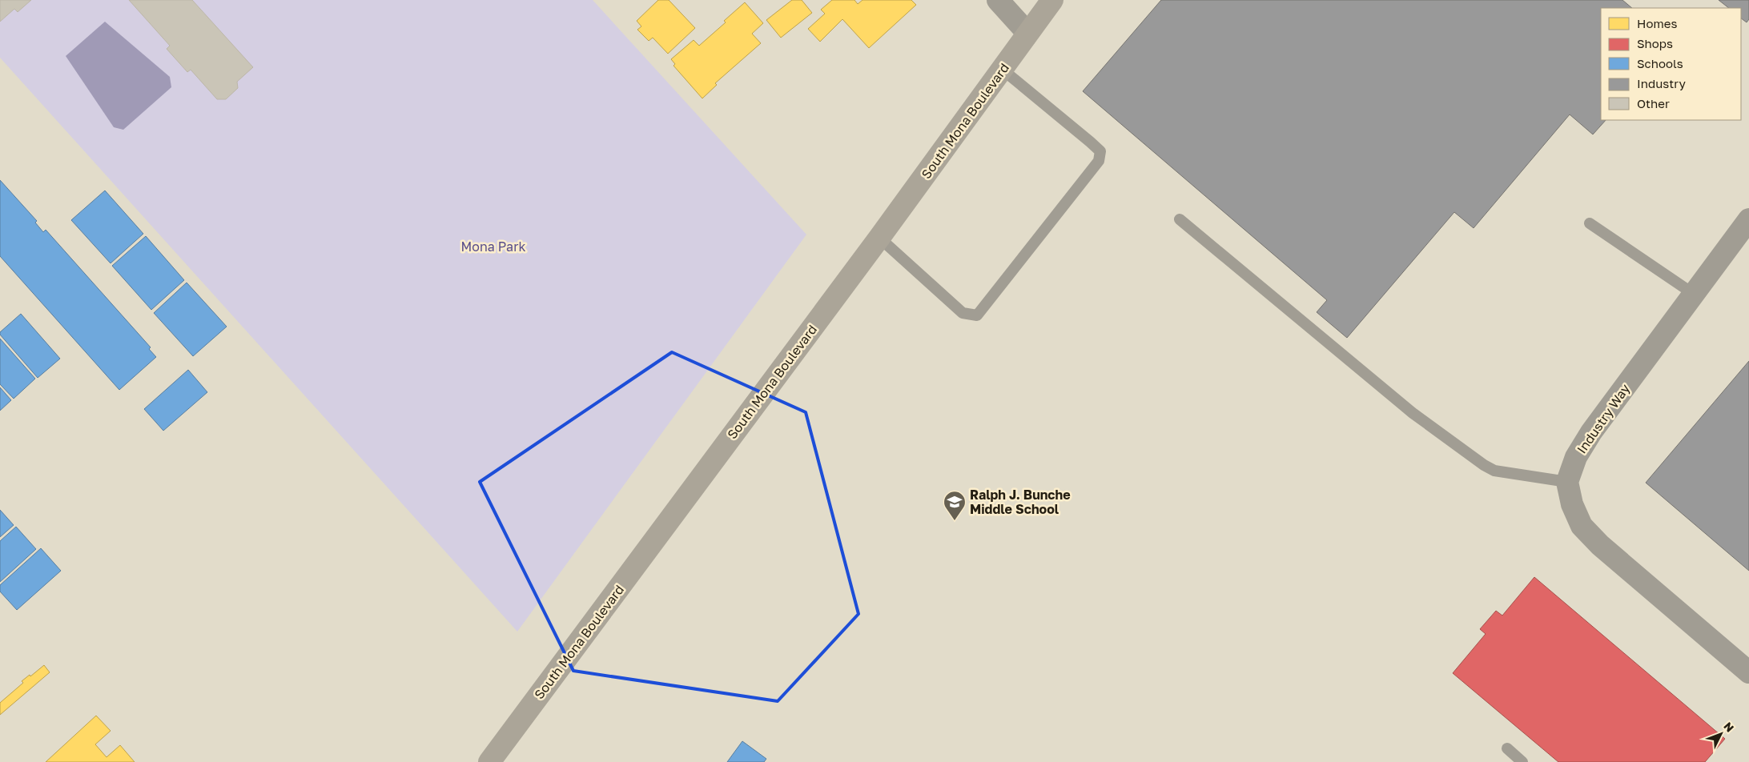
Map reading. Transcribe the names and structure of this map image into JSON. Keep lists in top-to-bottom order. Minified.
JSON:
{"streets":{"street":["South Mona Boulevard","Industry Way"]},"parks":["Mona Park"],"places":{"school or university":["Ralph J. Bunche Middle School"]},"legend":["Homes","Shops","Schools","Industry","Other"],"north":"top right"}
